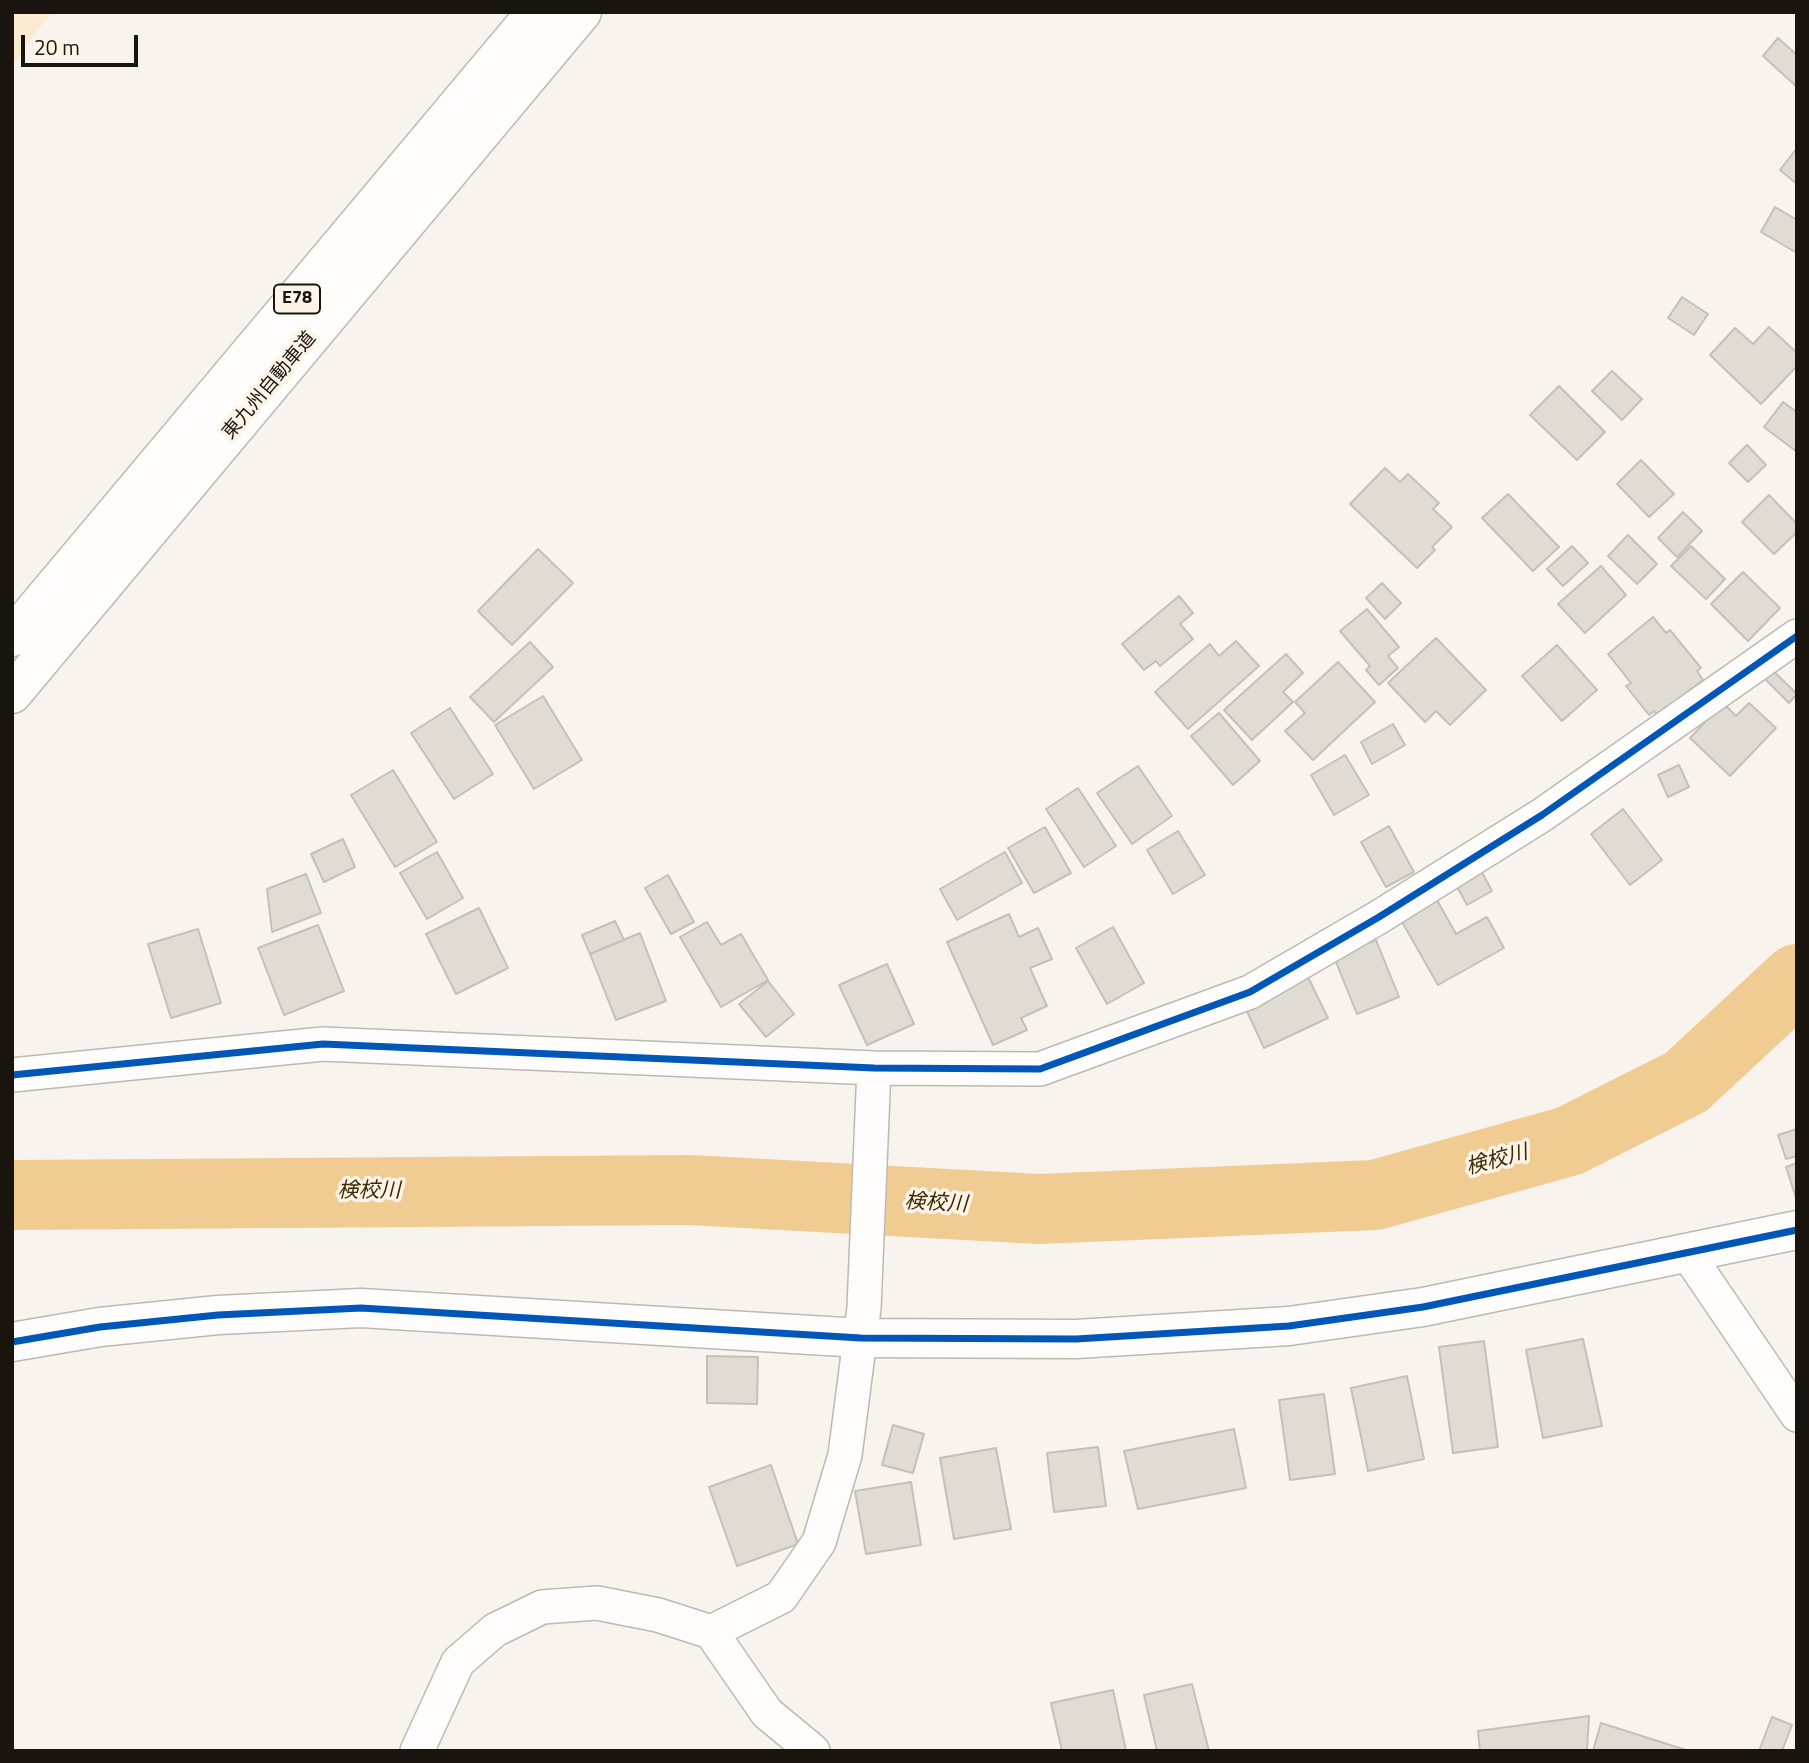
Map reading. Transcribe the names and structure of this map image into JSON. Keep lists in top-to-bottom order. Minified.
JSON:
{"streets":{"main road":["E78","東九州自動車道"]},"water":["検校川"],"scale_bar":"20 m"}
